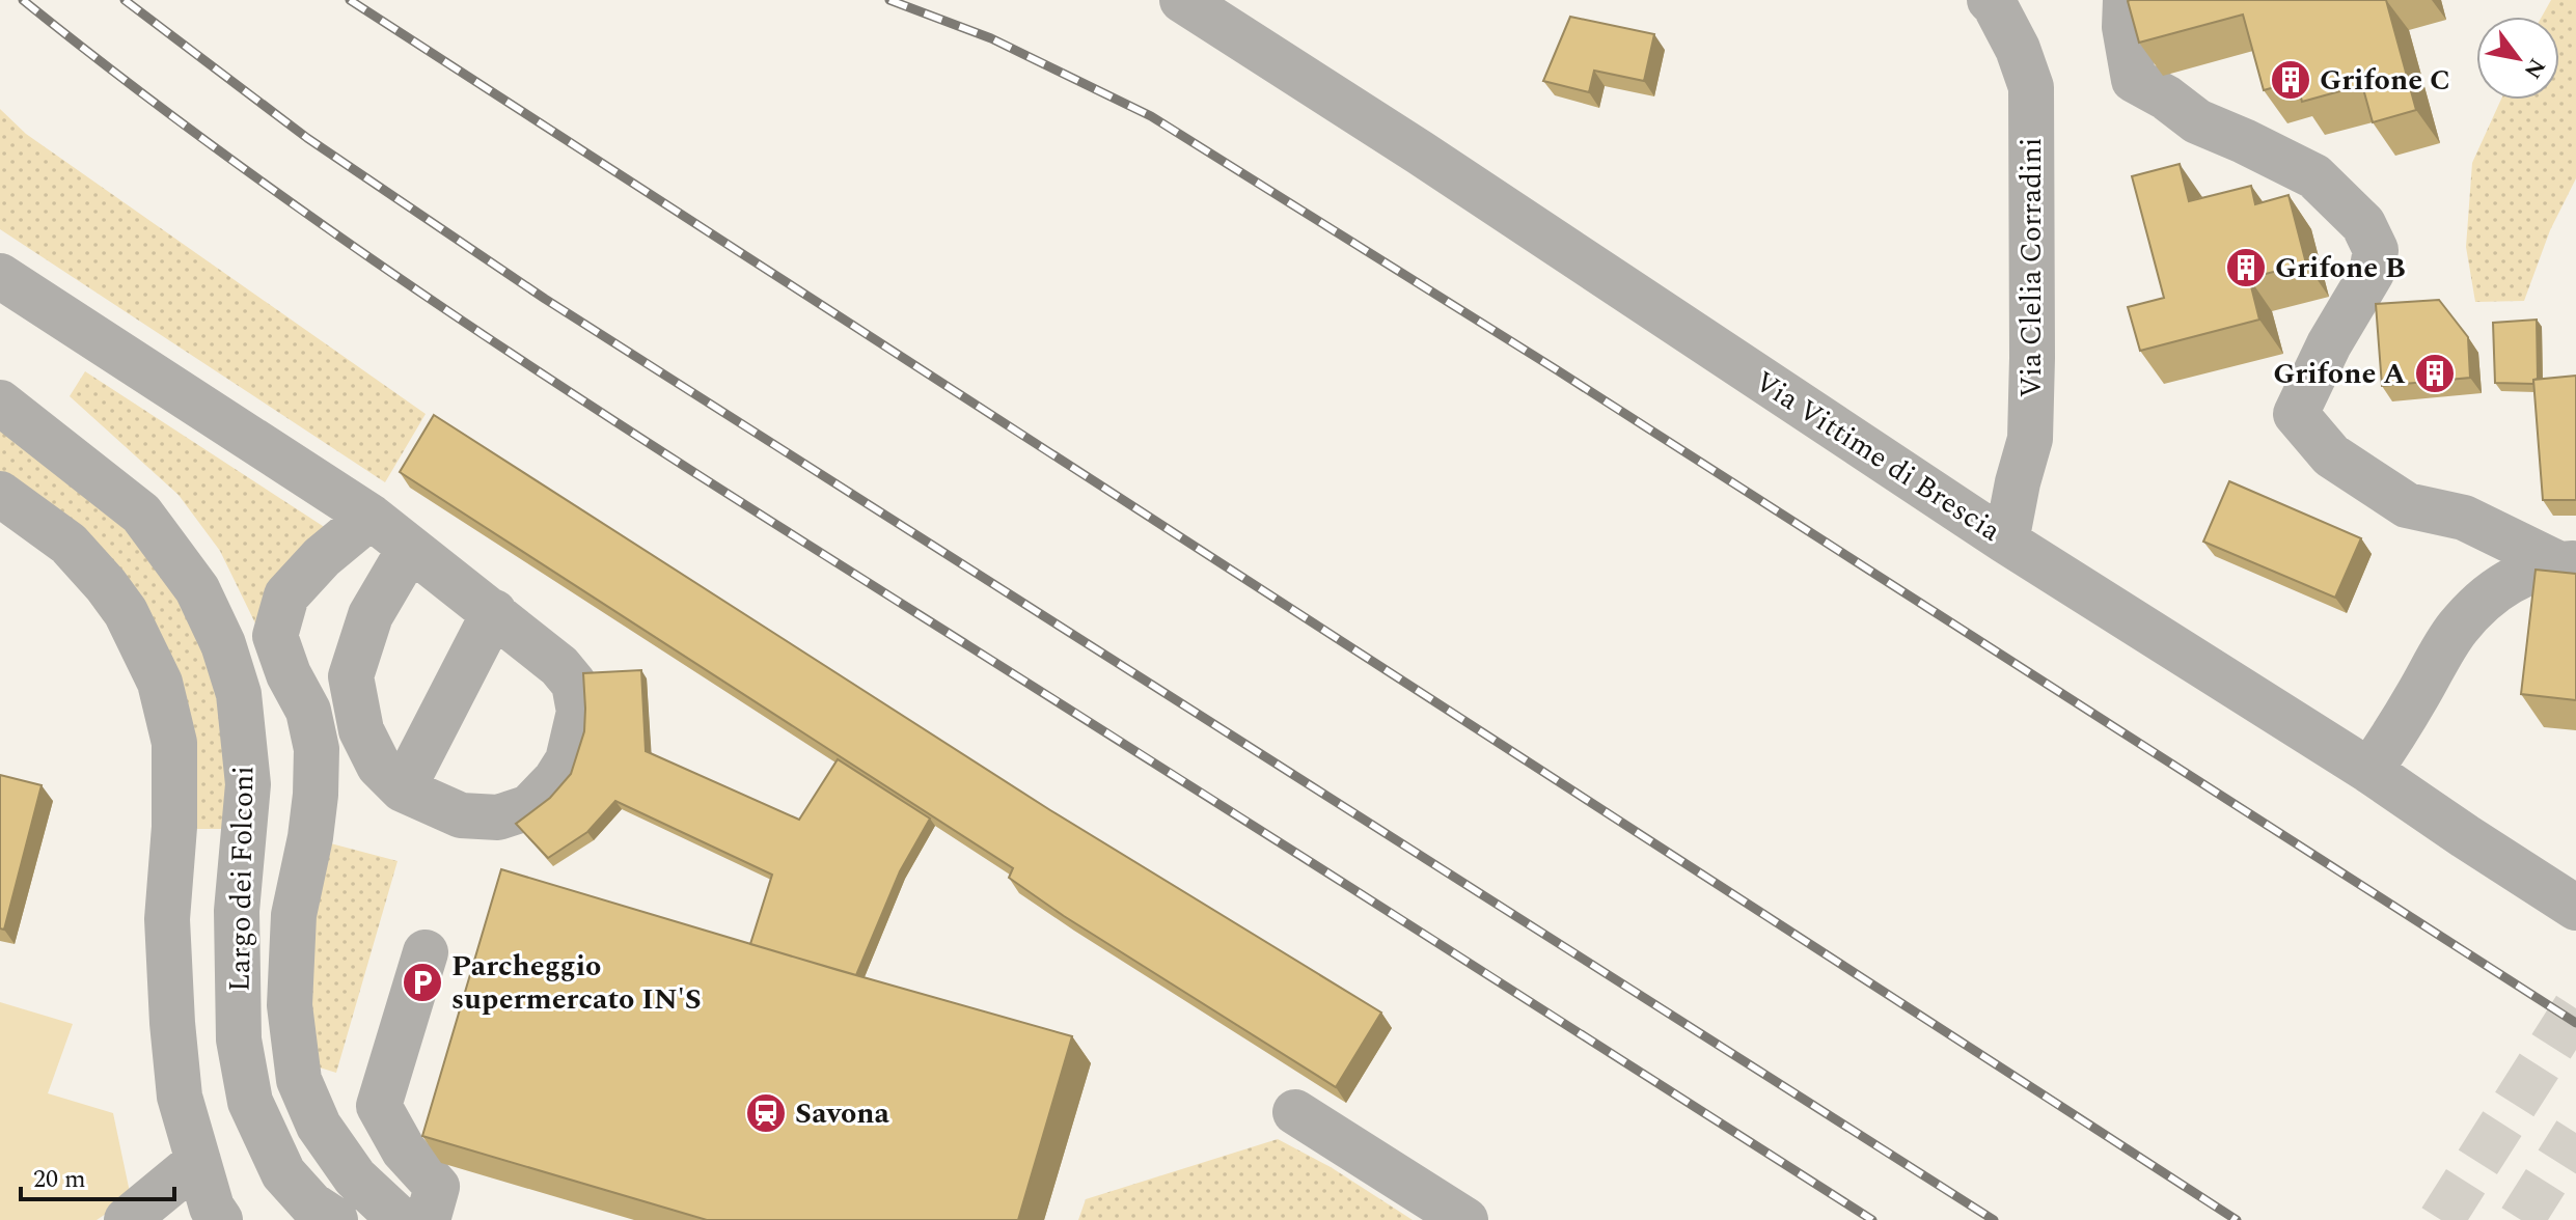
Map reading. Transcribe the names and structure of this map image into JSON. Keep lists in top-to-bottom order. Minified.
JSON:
{"streets":{"street":["Via Clelia Corradini","Via Vittime di Brescia","Largo dei Folconi"]},"crossings":[["Via Clelia Corradini","Via Vittime di Brescia"]],"places":{"building":["Grifone C","Grifone B","Grifone A"],"parking":["Parcheggio supermercato IN'S"],"station":["Savona"]},"scale_bar":"20 m","north":"bottom right"}
